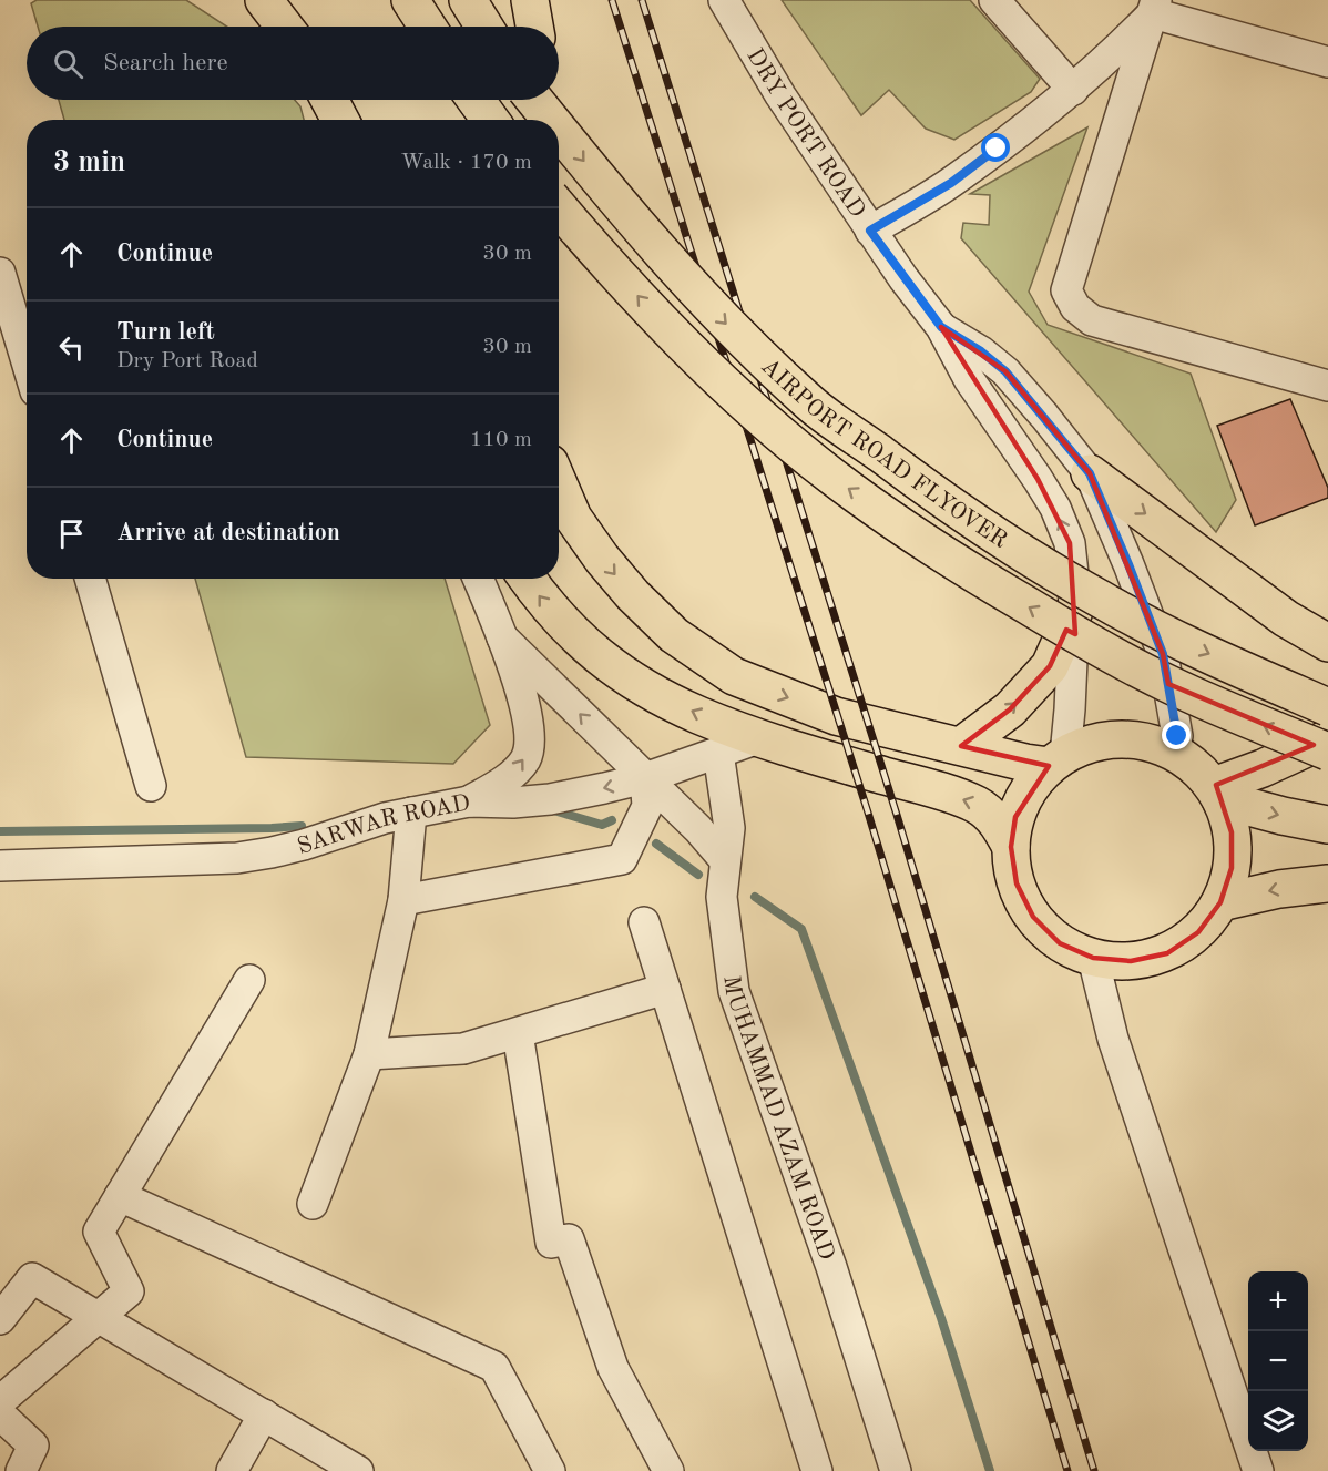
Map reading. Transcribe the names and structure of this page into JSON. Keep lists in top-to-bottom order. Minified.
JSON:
{"streets":{"main road":["AIRPORT ROAD FLYOVER"],"street":["DRY PORT ROAD","SARWAR ROAD","MUHAMMAD AZAM ROAD"]},"crossings":[["SARWAR ROAD","MUHAMMAD AZAM ROAD"]],"page":{"search":"Search here","heading":["3 min","Walk · 170 m"],"list":[["Continue","30 m"],["Turn left","Dry Port Road","30 m"],["Continue","110 m"],"Arrive at destination"],"map_buttons":["+","−"]}}
